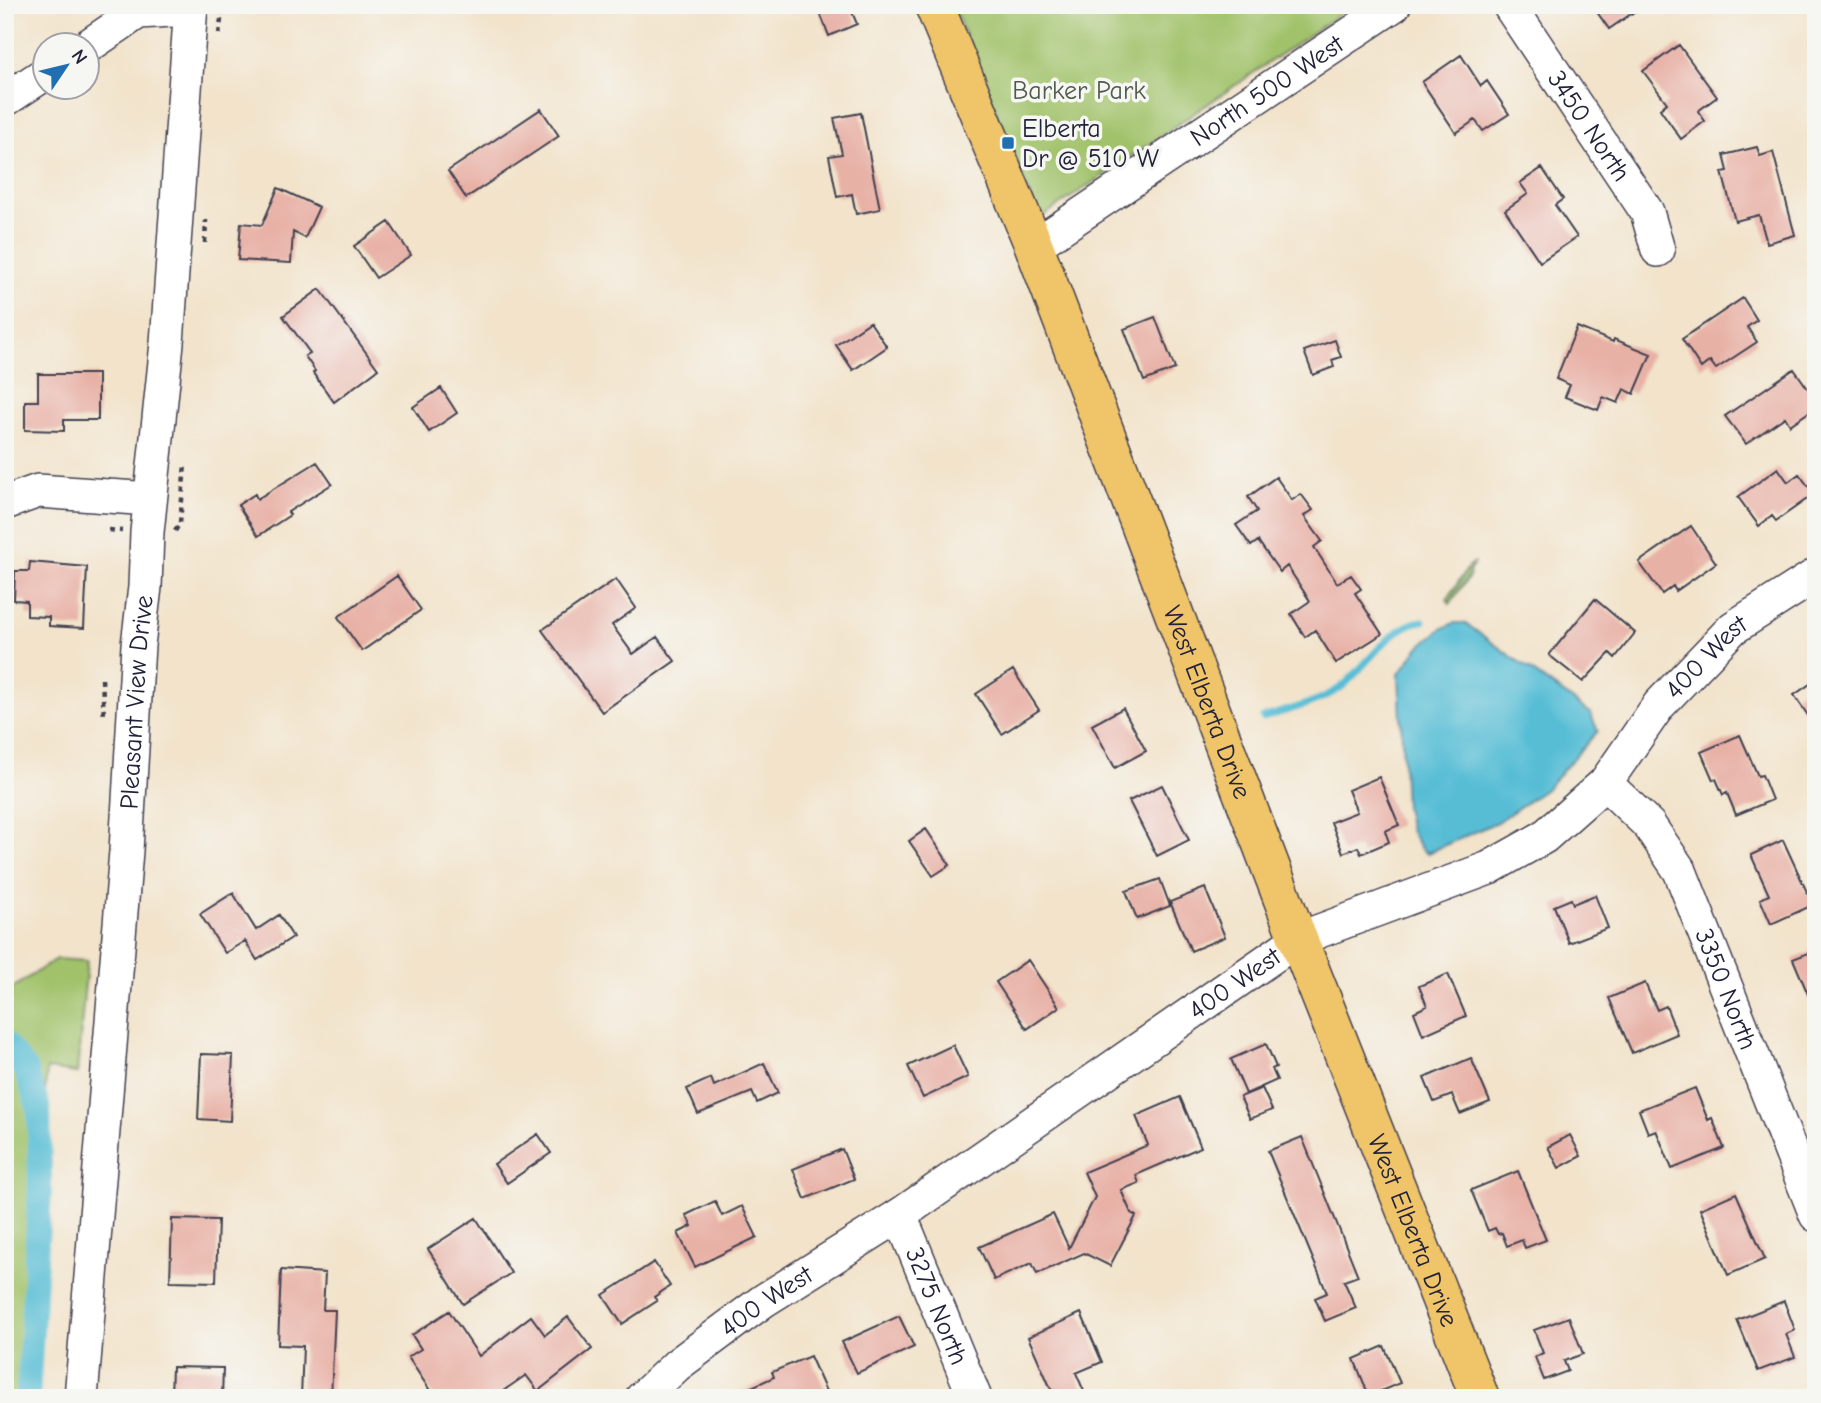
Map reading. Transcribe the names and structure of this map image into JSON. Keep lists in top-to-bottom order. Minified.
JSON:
{"streets":{"main road":["West Elberta Drive"],"street":["North 500 West","3450 North","400 West","Pleasant View Drive","3350 North","3275 North"]},"crossings":[["North 500 West","West Elberta Drive"],["400 West","West Elberta Drive"],["400 West","3350 North"],["400 West","3275 North"]],"parks":["Barker Park"],"places":{"transit":["Elberta Dr @ 510 W"]},"north":"top right"}
